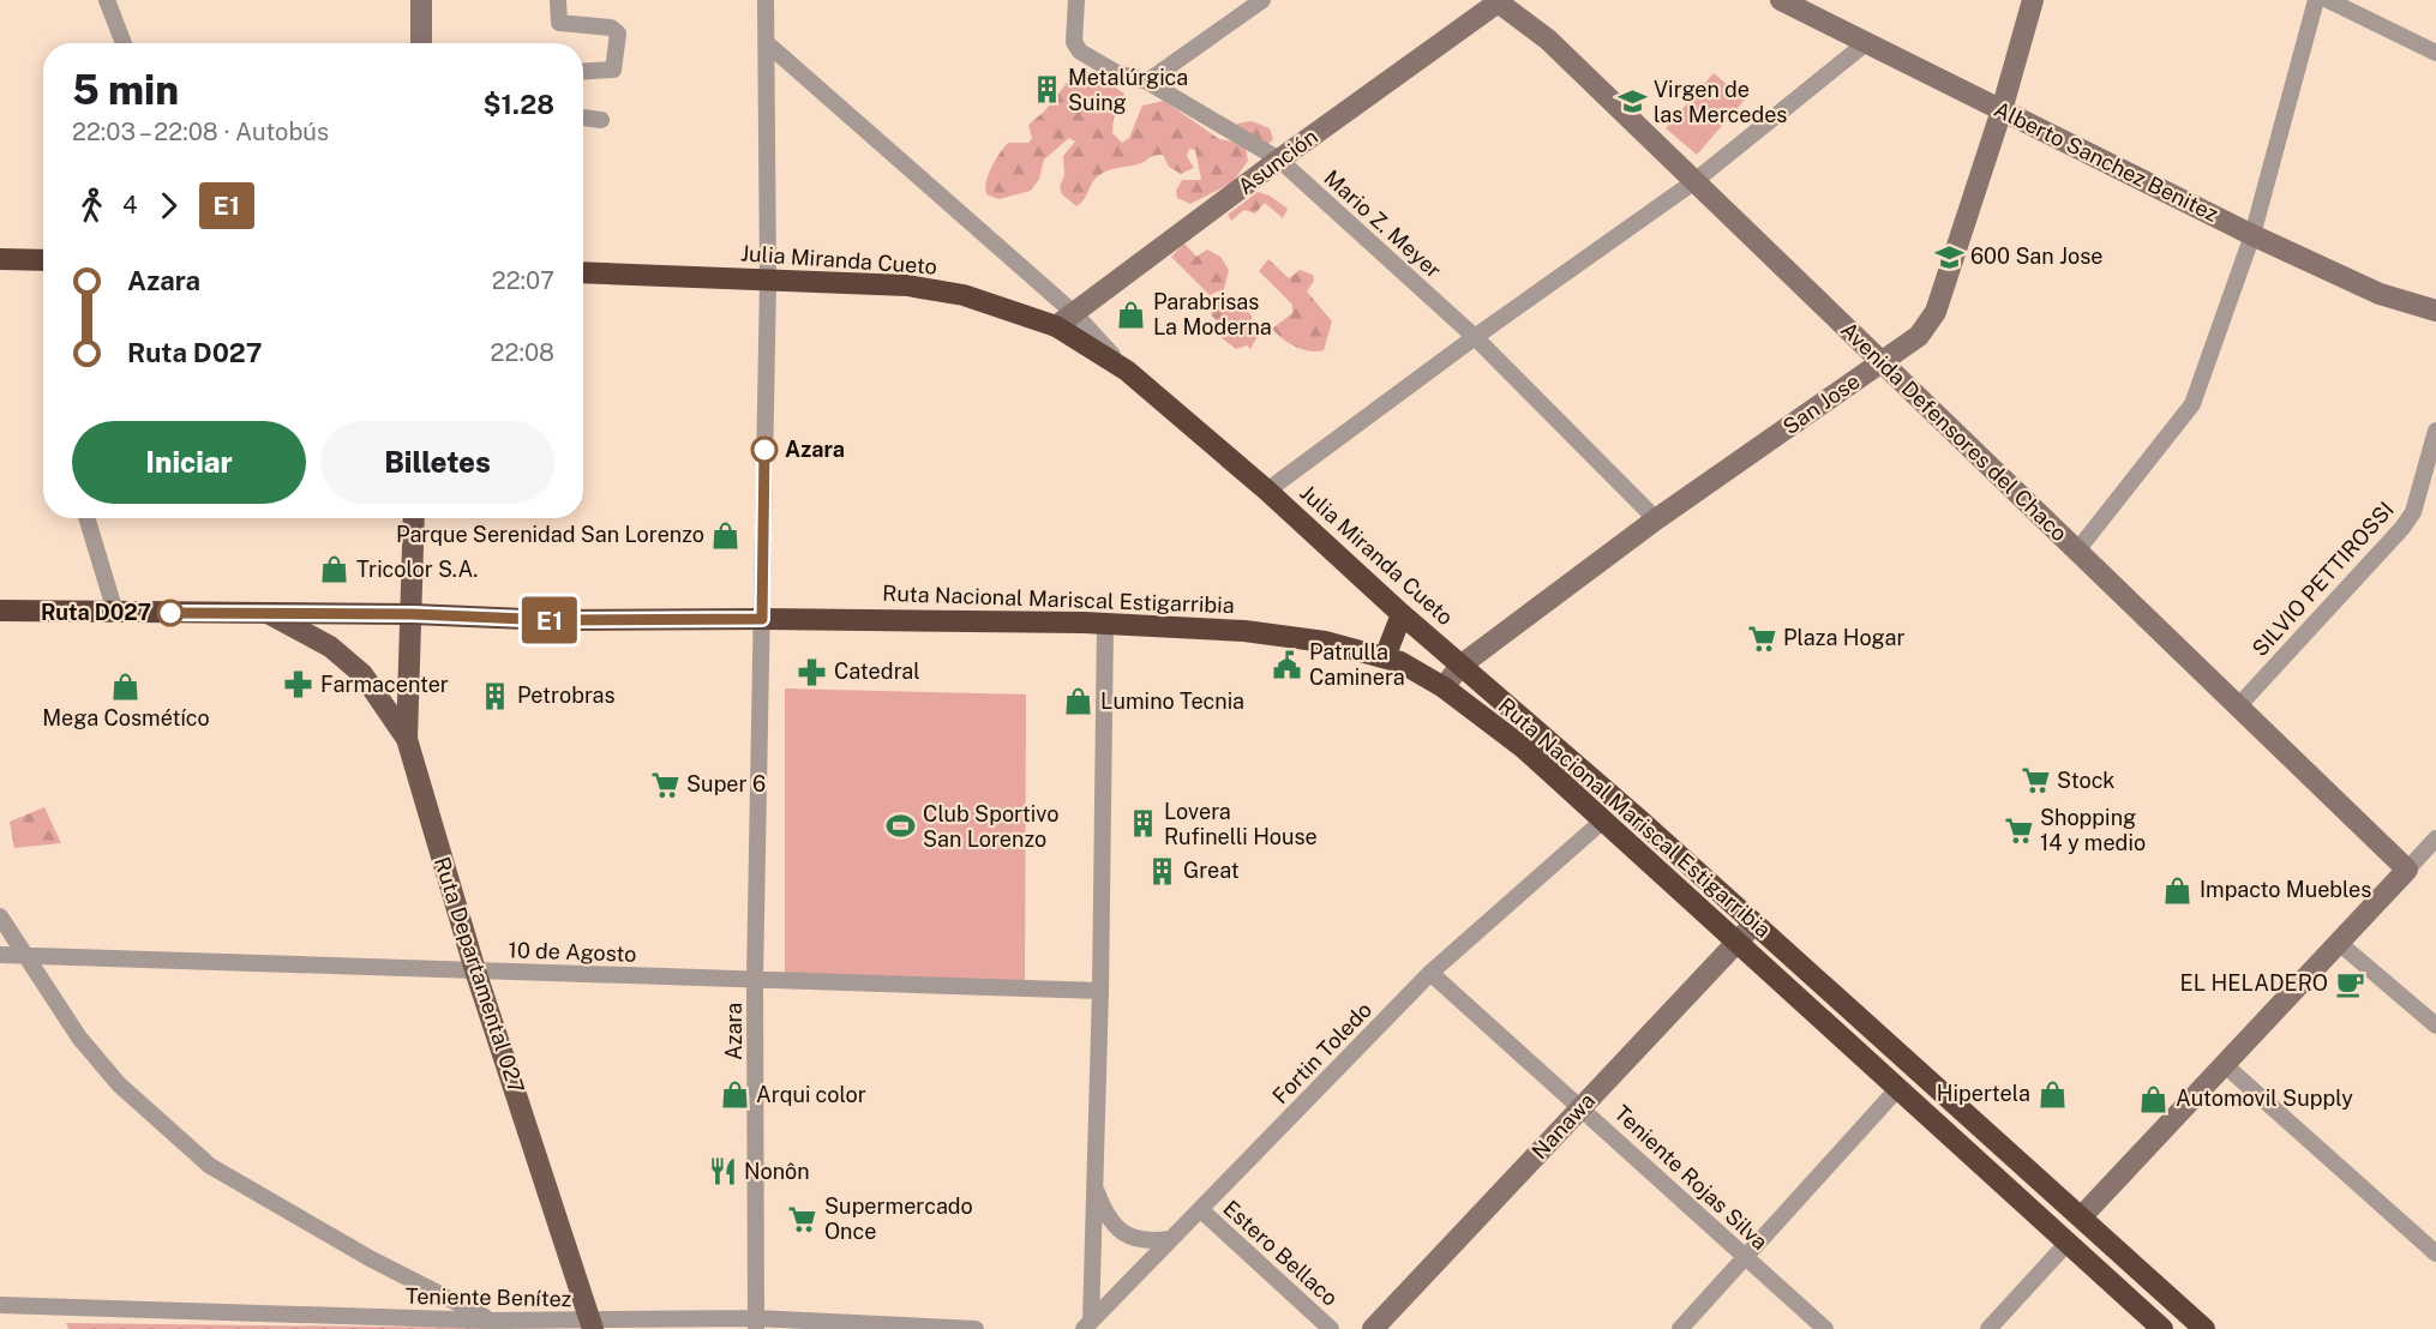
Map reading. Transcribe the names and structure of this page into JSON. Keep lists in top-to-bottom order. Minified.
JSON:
{"streets":{"highway":["Julia Miranda Cueto","Ruta Nacional Mariscal Estigarribia"],"main road":["Ruta Departamental 027"],"street":["Asunción","Alberto Sanchez Benitez","Mario Z. Meyer","San Jose","Avenida Defensores del Chaco","SILVIO PETTIROSSI","10 de Agosto","Azara","Fortin Toledo","Nanawa","Teniente Rojas Silva","Estero Bellaco","Teniente Benítez"]},"crossings":[["Asunción","Mario Z. Meyer"],["Asunción","Julia Miranda Cueto"],["Asunción","Avenida Defensores del Chaco"],["Alberto Sanchez Benitez","San Jose"],["Mario Z. Meyer","San Jose"],["Julia Miranda Cueto","San Jose"],["Julia Miranda Cueto","Ruta Nacional Mariscal Estigarribia"],["Julia Miranda Cueto","Azara"],["San Jose","Avenida Defensores del Chaco"],["San Jose","Ruta Nacional Mariscal Estigarribia"],["Avenida Defensores del Chaco","SILVIO PETTIROSSI"],["Ruta Nacional Mariscal Estigarribia","Ruta Departamental 027"],["Ruta Nacional Mariscal Estigarribia","Azara"],["Ruta Nacional Mariscal Estigarribia","Fortin Toledo"],["Ruta Nacional Mariscal Estigarribia","Nanawa"],["10 de Agosto","Ruta Departamental 027"],["10 de Agosto","Azara"],["Ruta Departamental 027","Teniente Benítez"],["Azara","Teniente Benítez"],["Fortin Toledo","Teniente Rojas Silva"],["Fortin Toledo","Estero Bellaco"],["Nanawa","Teniente Rojas Silva"]],"places":{"building":["Metalúrgica Suing","Petrobras","Lovera Rufinelli House","Great"],"school or university":["Virgen de las Mercedes","600 San Jose"],"shop":["Parabrisas La Moderna","Parque Serenidad San Lorenzo","Tricolor S.A.","Mega Cosmétíco","Lumino Tecnia","Impacto Muebles","Hipertela","Arqui color","Automovil Supply"],"other":["Azara","Ruta D027"],"supermarket":["Plaza Hogar","Stock","Super 6","Shopping 14 y medio","Supermercado Once"],"public building":["Patrulla Caminera"],"pharmacy":["Catedral","Farmacenter"],"sports":["Club Sportivo San Lorenzo"],"cafe":["EL HELADERO"],"restaurant":["Nonôn"]},"lines":["bus line E1"],"page":{"on_map":"E1","heading":["5 min","22:03 – 22:08 · Autobús","$1.28"],"legs":["4","E1"],"list":[{"name":"Azara","value":"22:07"},{"name":"Ruta D027","value":"22:08"}],"buttons":["Iniciar","Billetes"]}}
